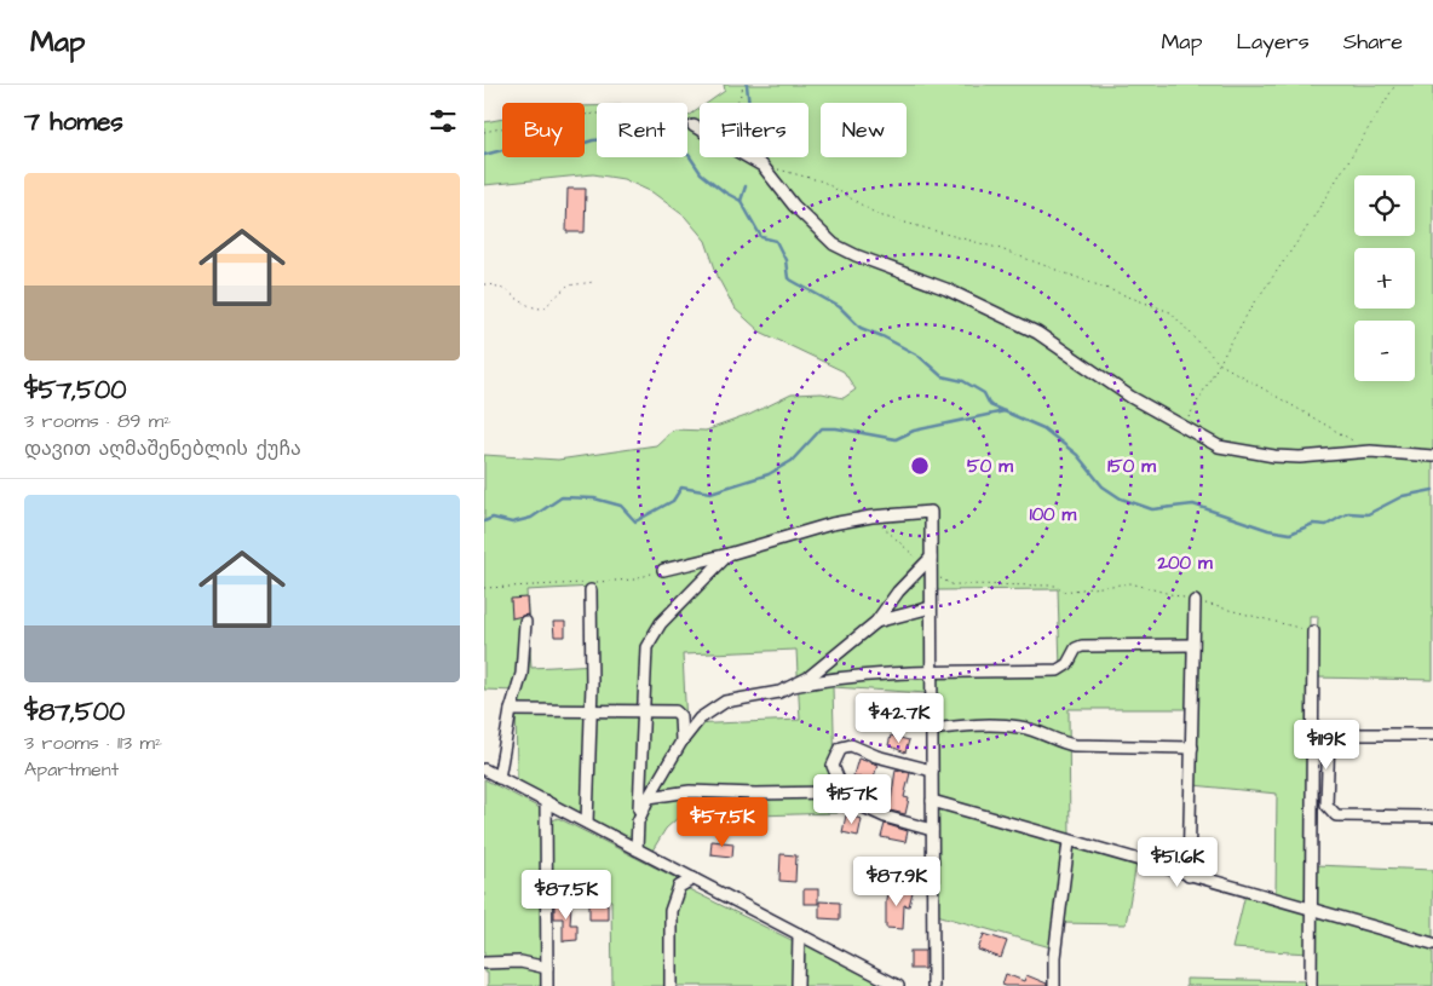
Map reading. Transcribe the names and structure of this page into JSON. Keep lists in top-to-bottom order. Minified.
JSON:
{"page":{"header":"Map","nav":["Map","Layers","Share"],"heading":"7 homes","chip":["Buy","Rent","Filters","New"],"list":[{"name":"$57,500","note":"3 rooms · 89 m² · დავით აღმაშენებლის ქუჩა"},{"name":"$87,500","note":"3 rooms · 113 m² · Apartment"}],"map_buttons":["+","−"],"price":["$42.7K","$119K","$157K","$57.5K","$51.6K","$87.9K","$87.5K"]},"rings":["50 m","150 m","100 m","200 m"]}
